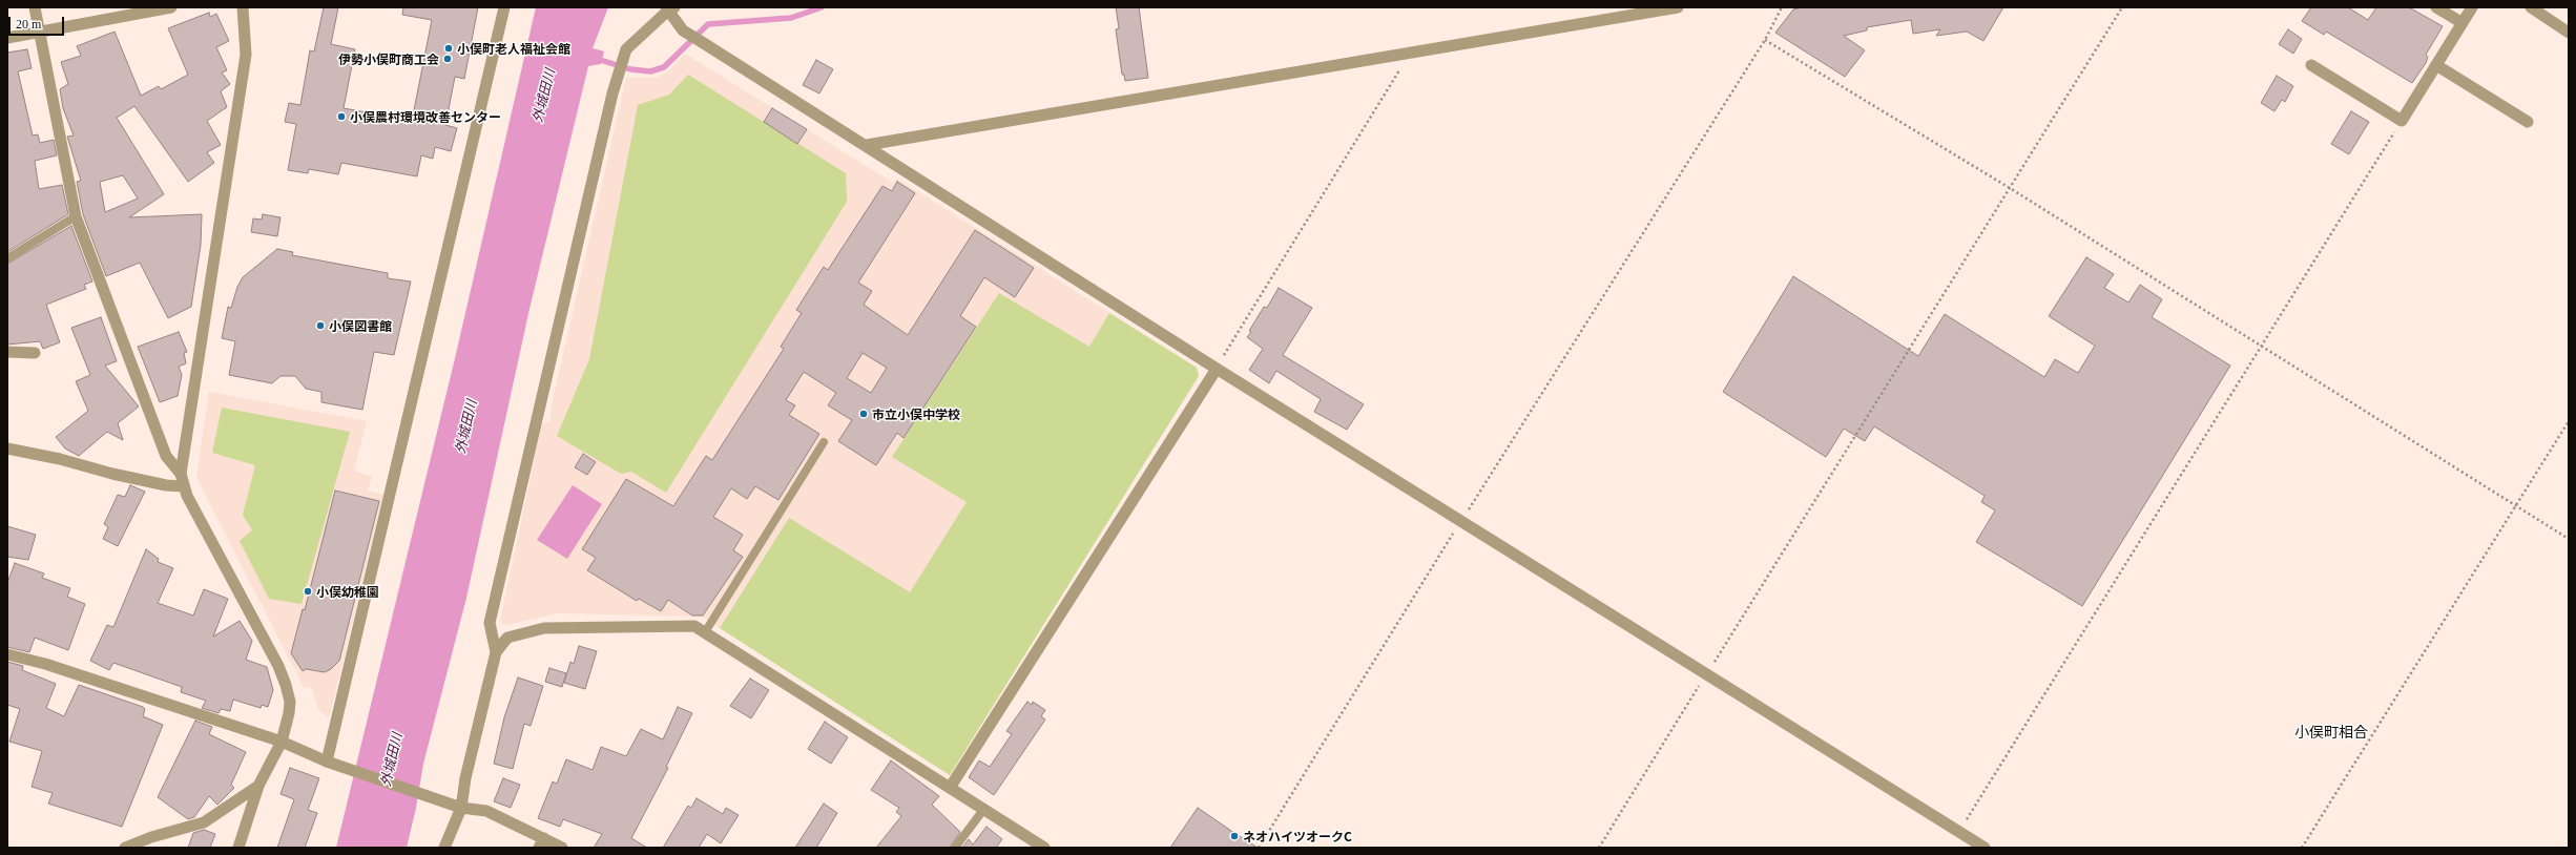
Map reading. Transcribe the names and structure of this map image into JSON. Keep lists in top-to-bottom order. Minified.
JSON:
{"districts":["小俣町相合"],"water":["外城田川"],"places":["小俣町老人福祉会館","伊勢小俣町商工会","小俣農村環境改善センター","小俣図書館","市立小俣中学校","小俣幼稚園","ネオハイツオークC"],"scale_bar":"20 m"}
